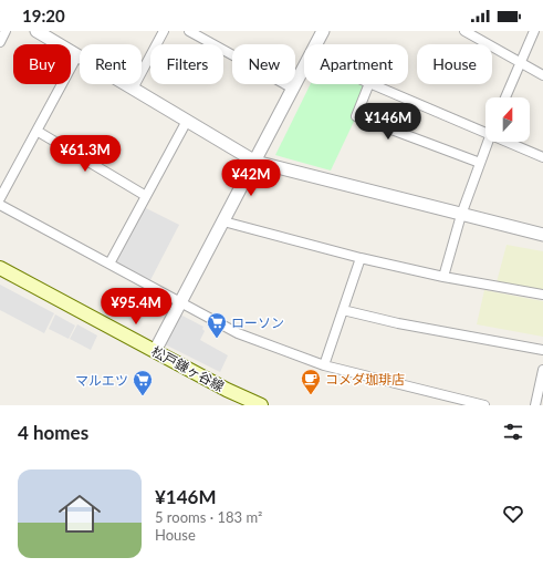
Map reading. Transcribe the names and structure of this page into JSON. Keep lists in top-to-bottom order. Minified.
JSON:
{"streets":{"main road":["松戸鎌ヶ谷線"]},"places":{"supermarket":["ローソン","マルエツ"],"cafe":["コメダ珈琲店"]},"north":"top","page":{"status":"19:20","chip":["Buy","Rent","Filters","New","Apartment","House"],"price":["¥146M","¥61.3M","¥42M","¥95.4M"],"heading":"4 homes","list":[{"name":"¥146M","note":"5 rooms · 183 m² · House"}]}}
